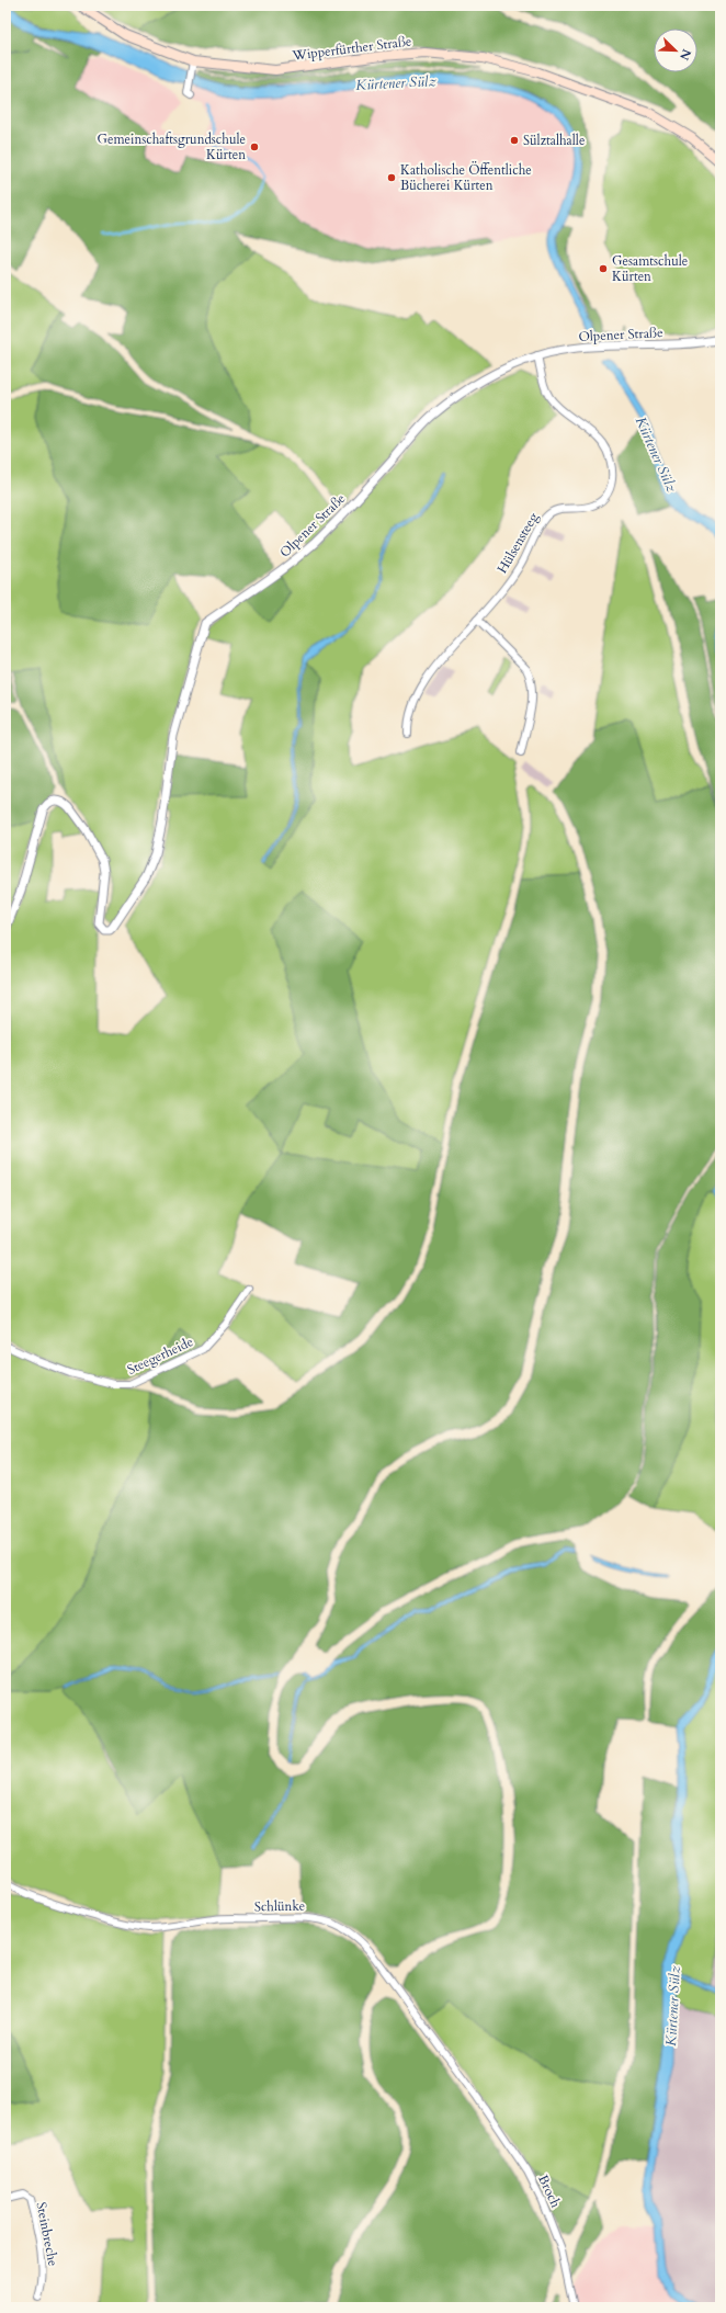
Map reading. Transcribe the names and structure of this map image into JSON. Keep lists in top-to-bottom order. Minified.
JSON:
{"streets":{"main road":["Wipperfürther Straße"],"street":["Olpener Straße","Hülsensteeg","Steegerheide","Schlünke","Broch","Steinbreche"]},"crossings":[["Olpener Straße","Hülsensteeg"],["Schlünke","Broch"]],"water":["Kürtener Sülz"],"places":["Sülztalhalle","Gemeinschaftsgrundschule Kürten","Katholische Öffentliche Bücherei Kürten","Gesamtschule Kürten"],"north":"bottom right"}
